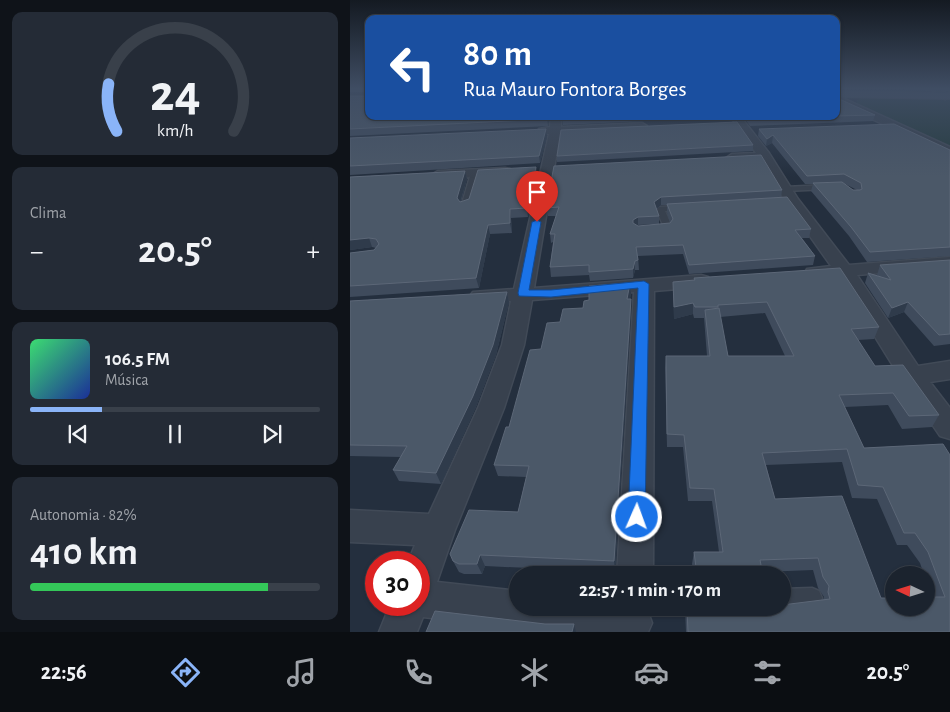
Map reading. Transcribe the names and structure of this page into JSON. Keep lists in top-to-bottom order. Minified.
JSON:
{"north":"left","page":{"turn":["80 m","Rua Mauro Fontora Borges"],"tile":["Clima",["Autonomia · 82%","410 km"]],"heat":["−","20.5°","+"],"song":["106.5 FM","Música"],"limit":"30","trip":"22:57 · 1 min · 170 m","tabs":["22:56","20.5°"],"gauge":["24","km/h"]}}
